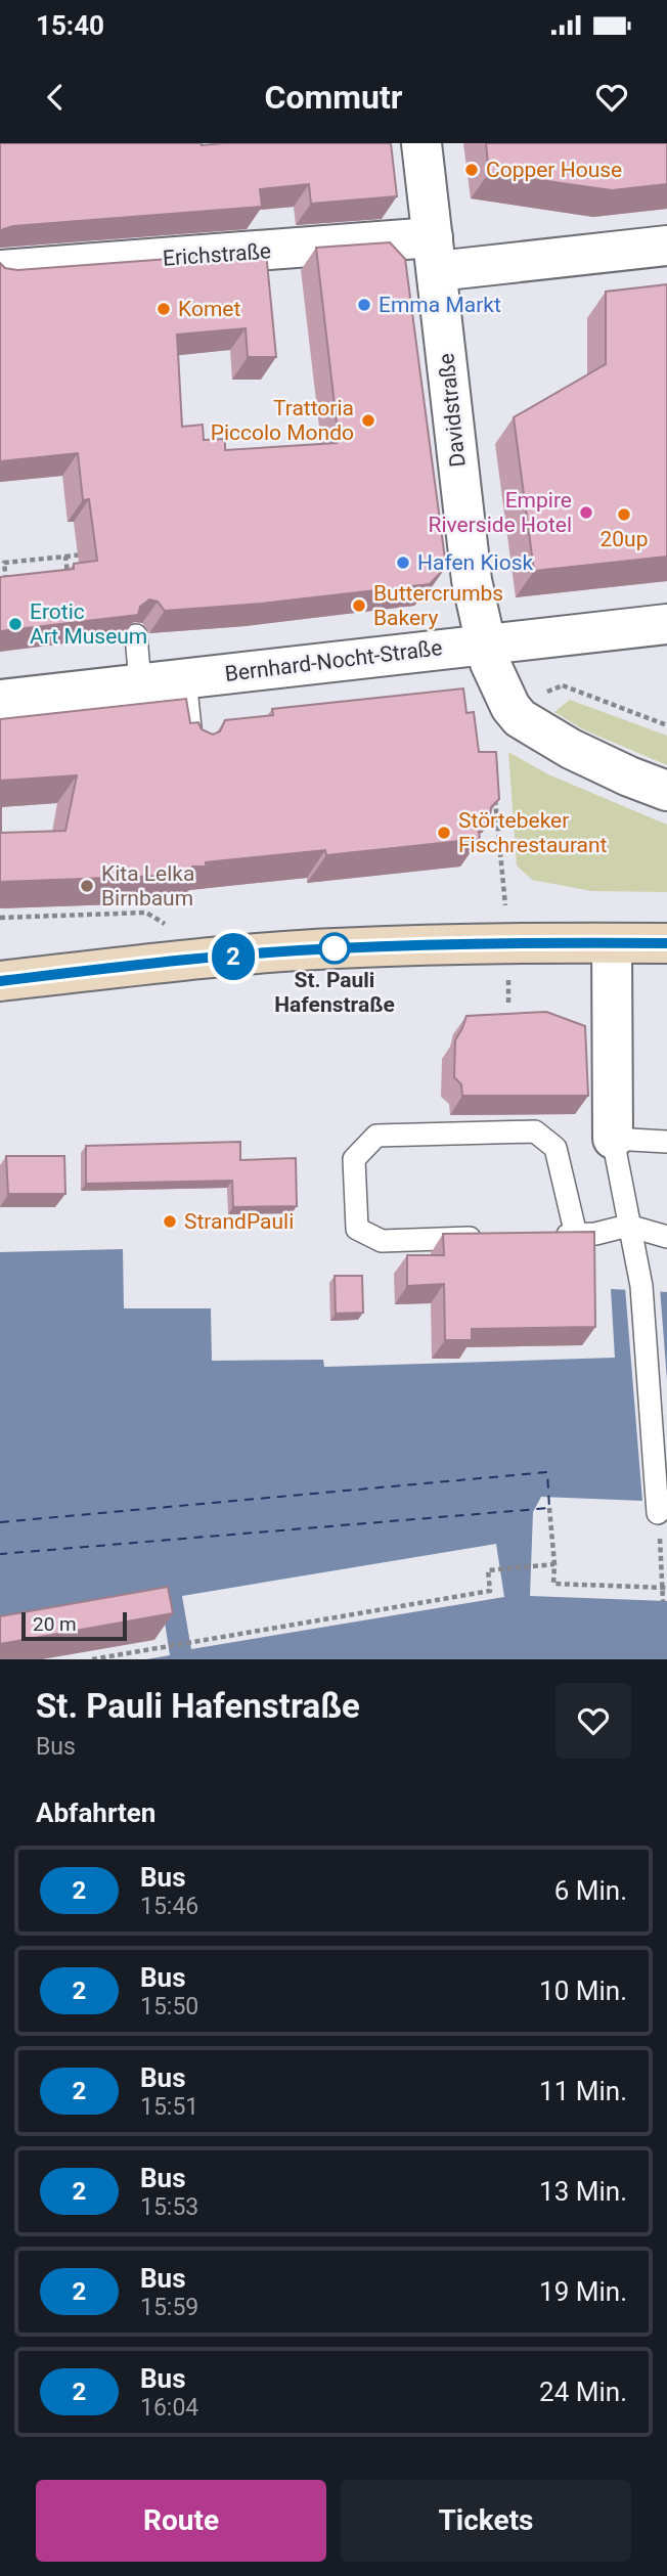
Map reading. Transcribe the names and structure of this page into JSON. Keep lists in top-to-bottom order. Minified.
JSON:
{"streets":{"street":["Erichstraße","Davidstraße","Bernhard-Nocht-Straße"]},"crossings":[["Erichstraße","Davidstraße"],["Davidstraße","Bernhard-Nocht-Straße"]],"places":["Copper House","Emma Markt","Komet","Trattoria Piccolo Mondo","Empire Riverside Hotel","20up","Hafen Kiosk","Buttercrumbs Bakery","Erotic Art Museum","Störtebeker Fischrestaurant","Kita Lelka Birnbaum","St. Pauli Hafenstraße","StrandPauli"],"lines":["bus line 2"],"scale_bar":"20 m","page":{"status":"15:40","header":"Commutr","on_map":"2","scale":"20 m","heading":[["St. Pauli Hafenstraße","Bus"],"Abfahrten"],"list":[{"mark":"2","name":"Bus","note":"15:46","value":"6 Min."},{"mark":"2","name":"Bus","note":"15:50","value":"10 Min."},{"mark":"2","name":"Bus","note":"15:51","value":"11 Min."},{"mark":"2","name":"Bus","note":"15:53","value":"13 Min."},{"mark":"2","name":"Bus","note":"15:59","value":"19 Min."},{"mark":"2","name":"Bus","note":"16:04","value":"24 Min."}],"buttons":["Route","Tickets"]}}
